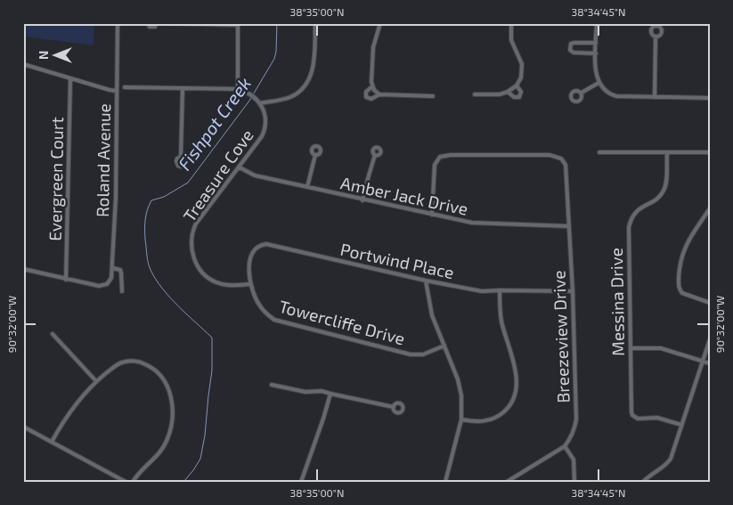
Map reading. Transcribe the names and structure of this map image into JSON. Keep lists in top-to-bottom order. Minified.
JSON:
{"streets":{"street":["Roland Avenue","Treasure Cove","Evergreen Court","Amber Jack Drive","Portwind Place","Messina Drive","Towercliffe Drive","Breezeview Drive"]},"crossings":[["Treasure Cove","Amber Jack Drive"],["Treasure Cove","Portwind Place"],["Treasure Cove","Towercliffe Drive"],["Amber Jack Drive","Breezeview Drive"],["Portwind Place","Towercliffe Drive"],["Portwind Place","Breezeview Drive"]],"water":["Fishpot Creek"],"north":"left","coordinates":["38°35'00\"N","38°34'45\"N","90°32'00\"W"]}
